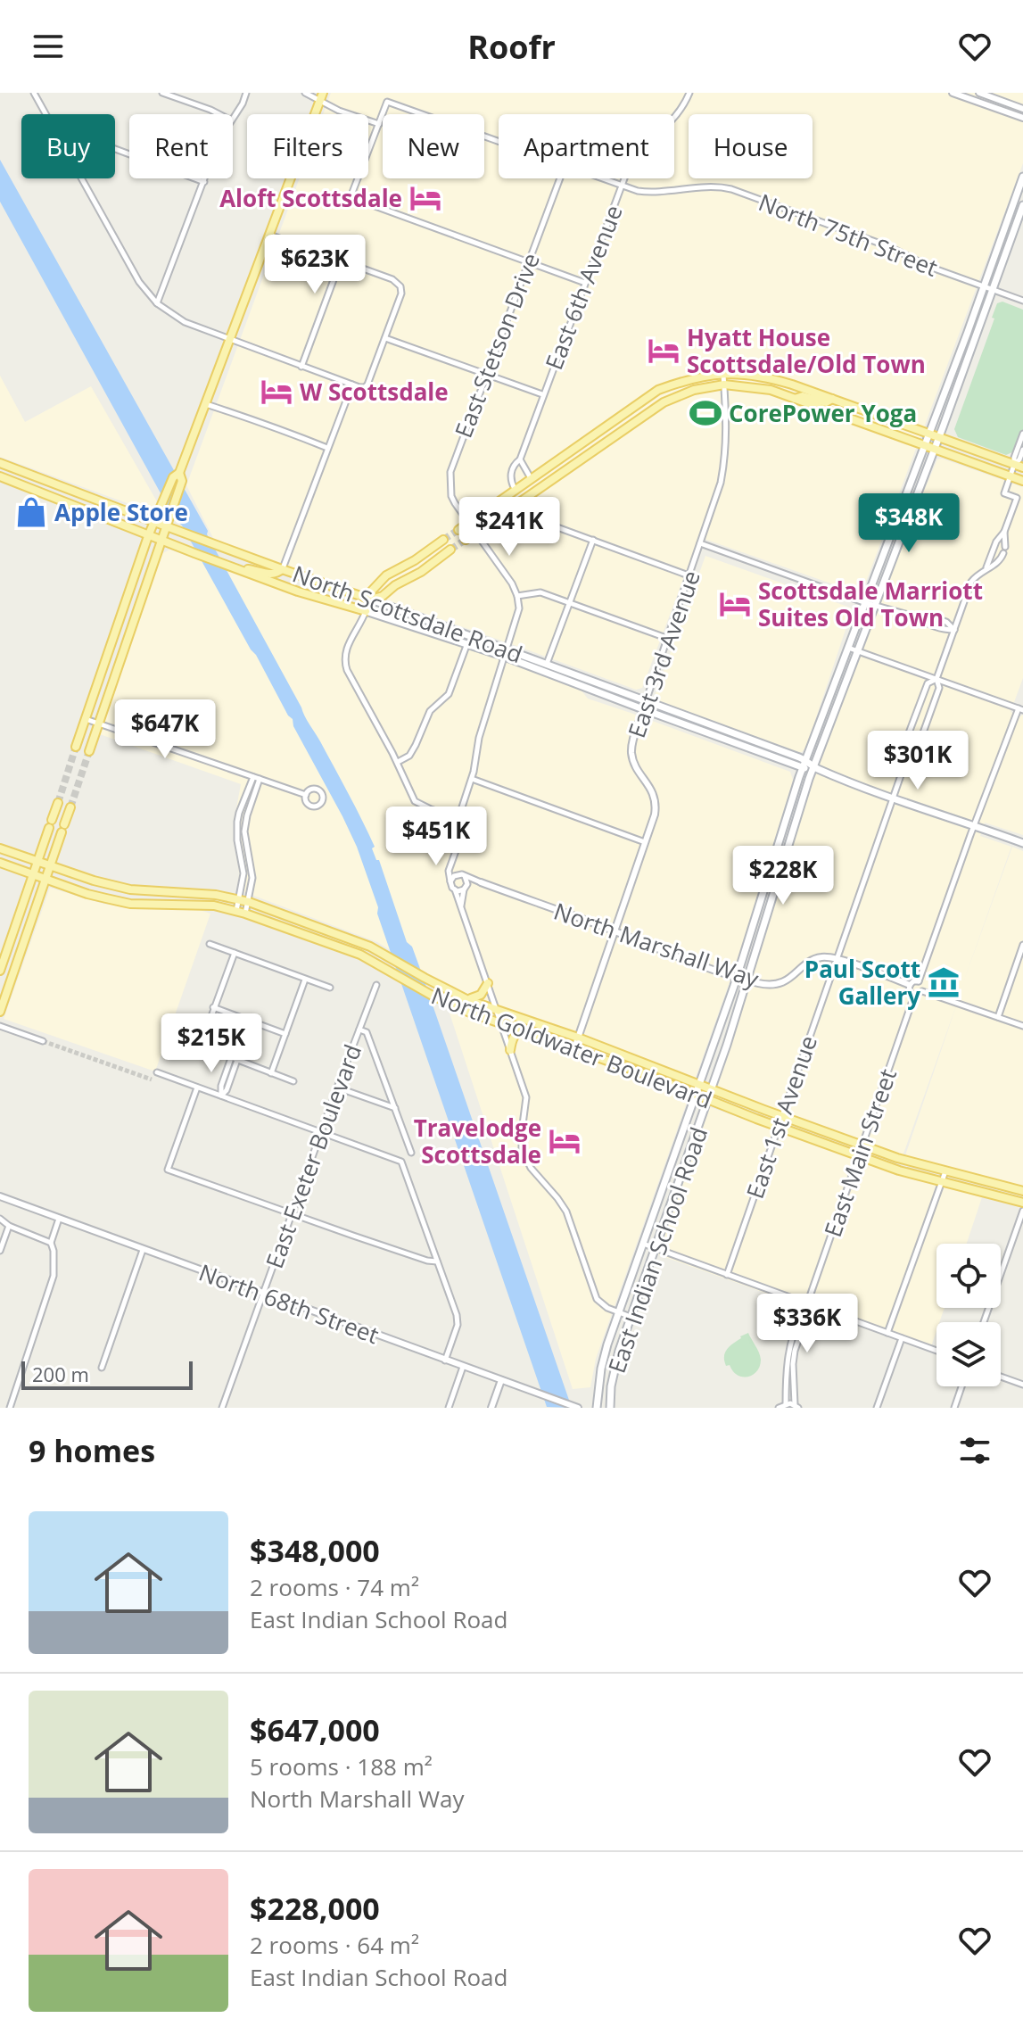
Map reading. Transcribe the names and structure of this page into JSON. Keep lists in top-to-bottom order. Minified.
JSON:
{"streets":{"main road":["North Scottsdale Road","North Goldwater Boulevard","East Indian School Road"],"street":["North 75th Street","East 6th Avenue","East Stetson Drive","East 3rd Avenue","North Marshall Way","East 1st Avenue","East Main Street","East Exeter Boulevard","North 68th Street"]},"crossings":[["North 75th Street","East 6th Avenue"],["North 75th Street","East Indian School Road"],["North Scottsdale Road","East 3rd Avenue"],["North Scottsdale Road","East 1st Avenue"],["North Scottsdale Road","East Indian School Road"],["East 3rd Avenue","North Marshall Way"],["East 3rd Avenue","North Goldwater Boulevard"],["North Marshall Way","East 1st Avenue"],["North Marshall Way","East Indian School Road"],["North Goldwater Boulevard","East 1st Avenue"],["North Goldwater Boulevard","East Main Street"],["North Goldwater Boulevard","East Indian School Road"],["East Exeter Boulevard","North 68th Street"]],"places":{"hotel":["Aloft Scottsdale","Hyatt House Scottsdale/Old Town","W Scottsdale","Scottsdale Marriott Suites Old Town","Travelodge Scottsdale"],"sports":["CorePower Yoga"],"shop":["Apple Store"],"museum":["Paul Scott Gallery"]},"scale_bar":"200 m","page":{"header":"Roofr","chip":["Buy","Rent","Filters","New","Apartment","House"],"price":["$623K","$348K","$241K","$647K","$301K","$451K","$228K","$215K","$336K"],"scale":"200 m","heading":"9 homes","list":[{"name":"$348,000","note":"2 rooms · 74 m² · East Indian School Road"},{"name":"$647,000","note":"5 rooms · 188 m² · North Marshall Way"},{"name":"$228,000","note":"2 rooms · 64 m² · East Indian School Road"}]}}
